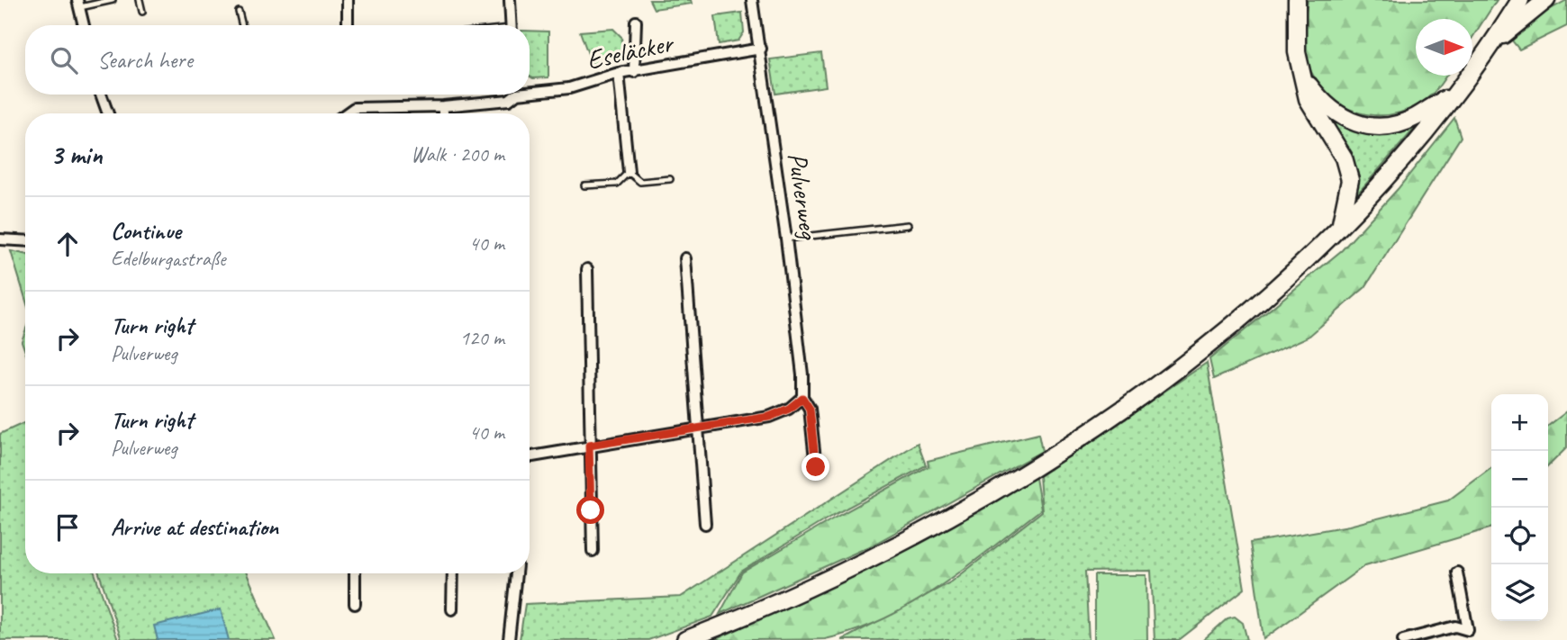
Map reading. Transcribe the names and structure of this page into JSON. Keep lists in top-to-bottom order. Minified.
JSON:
{"streets":{"street":["Eseläcker","Pulverweg"]},"crossings":[["Eseläcker","Pulverweg"]],"north":"right","page":{"search":"Search here","heading":["3 min","Walk · 200 m"],"list":[["Continue","Edelburgastraße","40 m"],["Turn right","Pulverweg","120 m"],["Turn right","Pulverweg","40 m"],"Arrive at destination"],"map_buttons":["+","−"]}}
